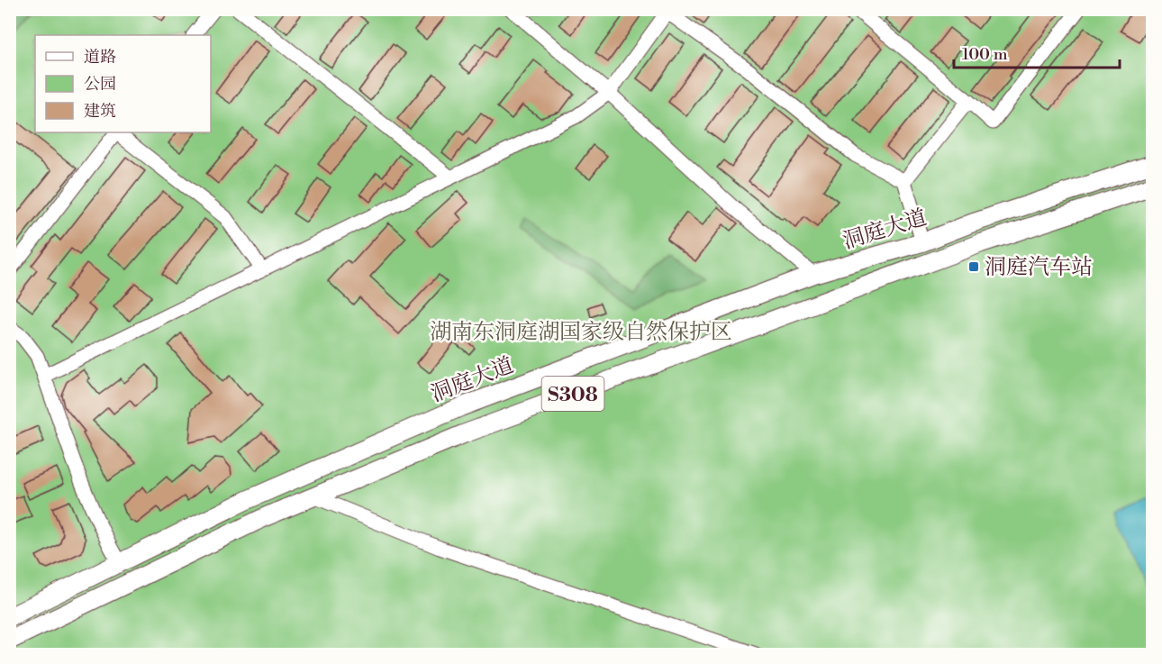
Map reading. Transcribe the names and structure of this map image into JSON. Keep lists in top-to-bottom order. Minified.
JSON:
{"streets":{"main road":["洞庭大道","S308"]},"parks":["湖南东洞庭湖国家级自然保护区"],"places":{"transit":["洞庭汽车站"]},"legend":["道路","公园","建筑"],"scale_bar":"100 m"}
